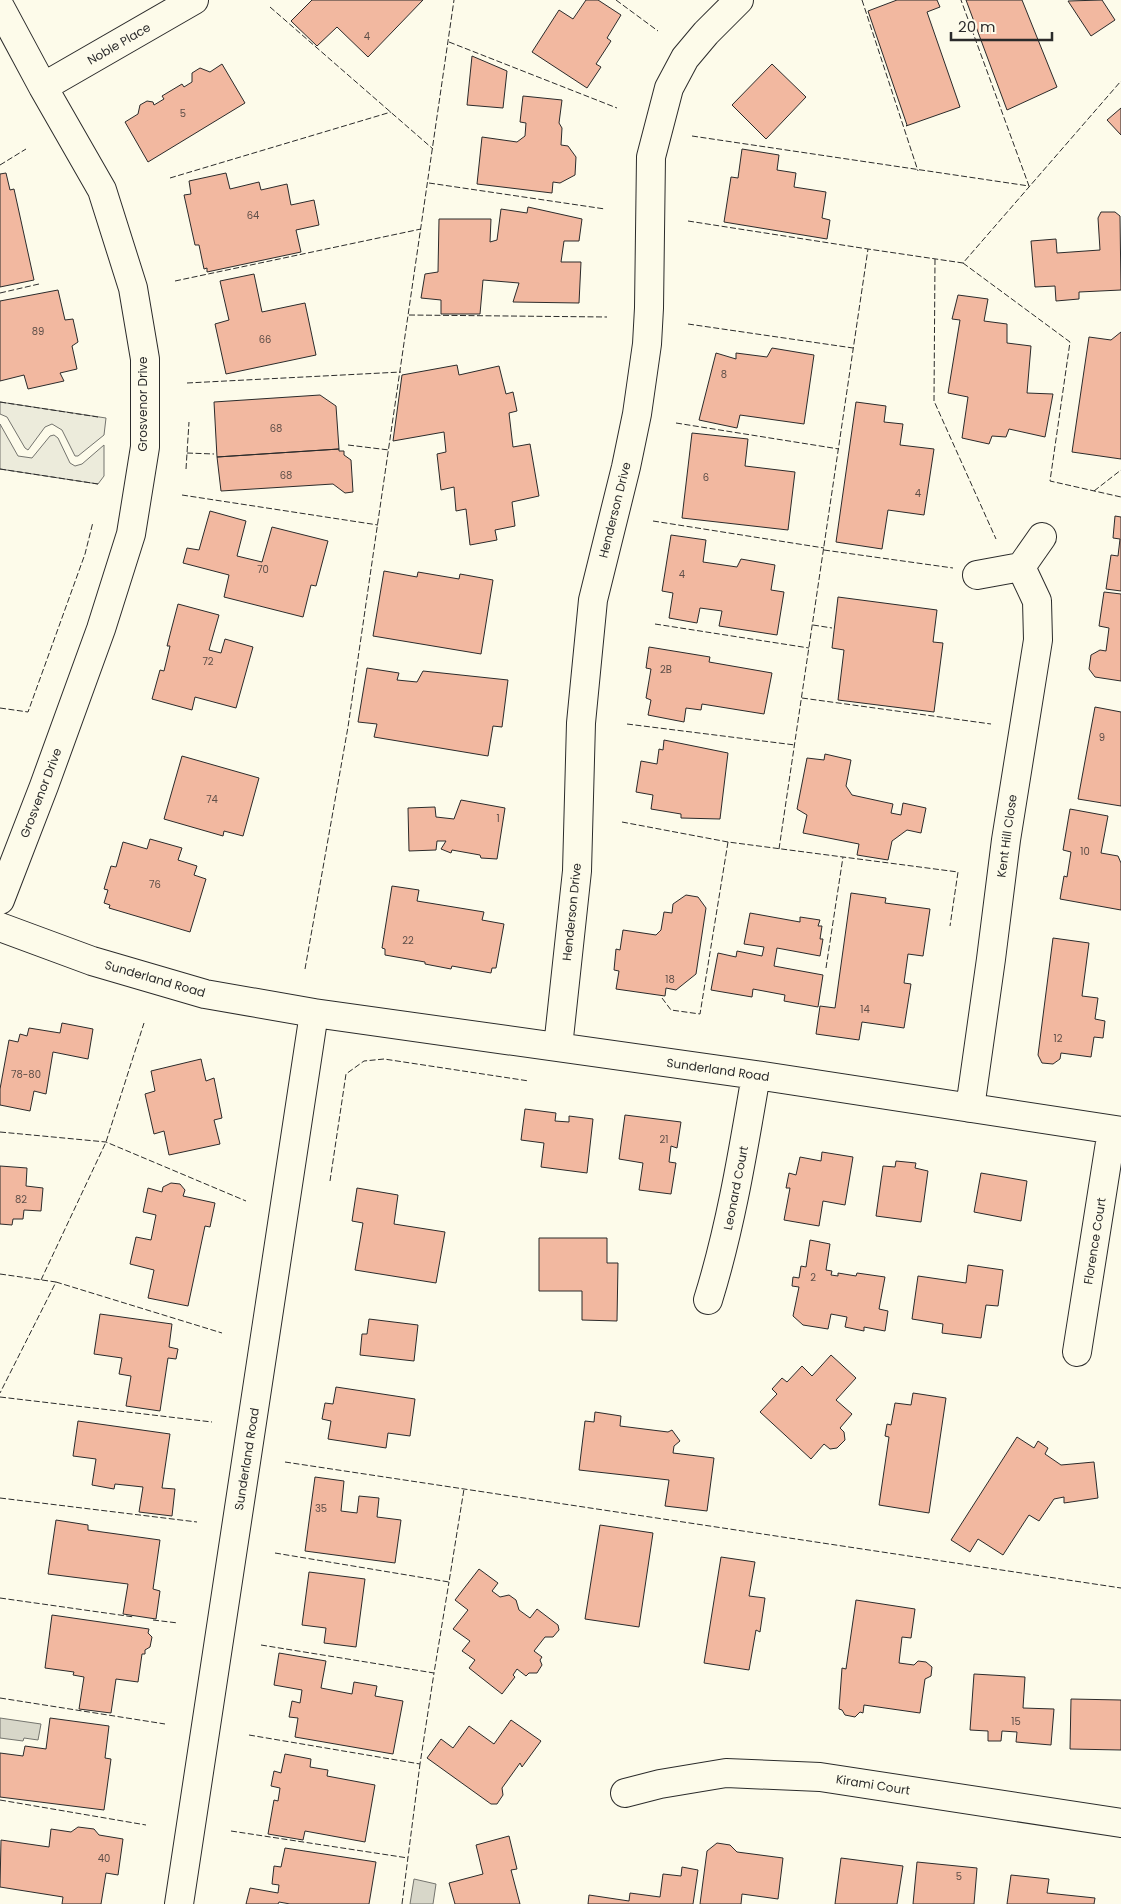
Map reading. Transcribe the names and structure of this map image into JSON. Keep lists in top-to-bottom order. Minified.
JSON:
{"streets":{"street":["Noble Place","Grosvenor Drive","Henderson Drive","Kent Hill Close","Sunderland Road","Leonard Court","Florence Court","Kirami Court"]},"crossings":[["Noble Place","Grosvenor Drive"],["Henderson Drive","Sunderland Road"],["Kent Hill Close","Sunderland Road"],["Sunderland Road","Leonard Court"],["Sunderland Road","Florence Court"]],"house_numbers":["4","5","64","89","66","8","68","68","6","4","70","4","72","2B","9","74","1","10","76","22","18","14","12","78-80","21","82","2","35","15","40","5"],"scale_bar":"20 m"}
